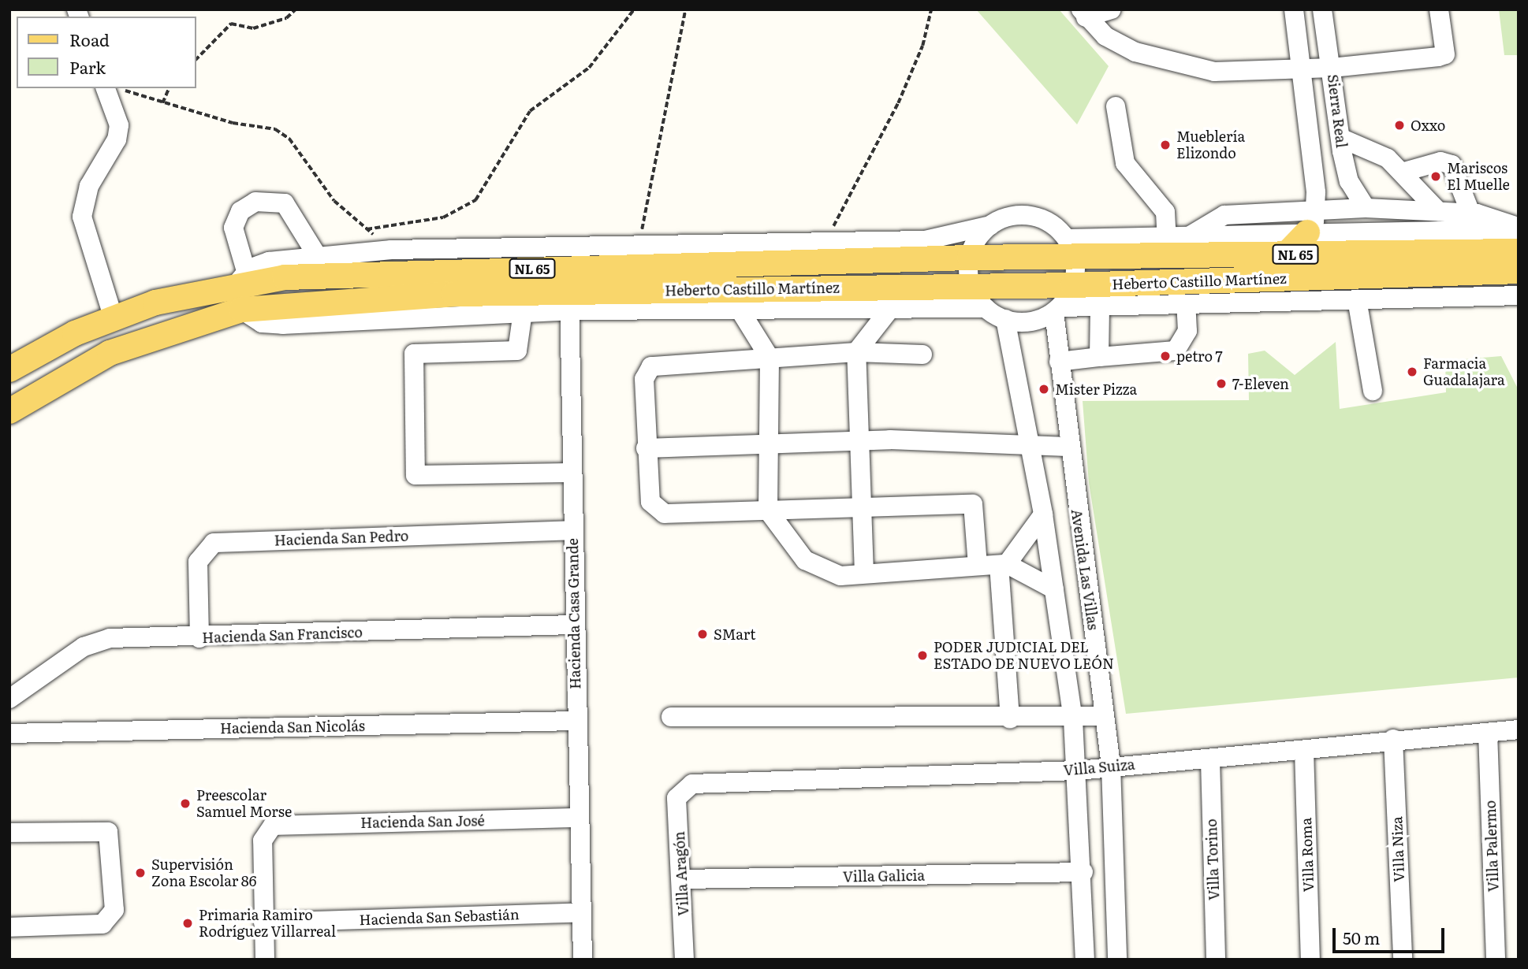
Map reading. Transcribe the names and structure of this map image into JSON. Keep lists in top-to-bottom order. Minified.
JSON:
{"streets":{"main road":["NL 65","Heberto Castillo Martínez"],"street":["Sierra Real","Hacienda San Pedro","Avenida Las Villas","Hacienda Casa Grande","Hacienda San Francisco","Hacienda San Nicolás","Villa Suiza","Hacienda San José","Villa Palermo","Villa Niza","Villa Roma","Villa Torino","Villa Aragón","Villa Galicia","Hacienda San Sebastián"]},"crossings":[["Heberto Castillo Martínez","Avenida Las Villas"],["Heberto Castillo Martínez","Hacienda Casa Grande"],["Hacienda San Pedro","Hacienda Casa Grande"],["Hacienda San Pedro","Hacienda San Francisco"],["Avenida Las Villas","Villa Suiza"],["Hacienda Casa Grande","Hacienda San Francisco"],["Hacienda Casa Grande","Hacienda San Nicolás"],["Hacienda Casa Grande","Hacienda San José"],["Hacienda Casa Grande","Hacienda San Sebastián"],["Villa Suiza","Villa Palermo"],["Villa Suiza","Villa Niza"],["Villa Suiza","Villa Roma"],["Villa Suiza","Villa Torino"],["Villa Suiza","Villa Aragón"],["Hacienda San José","Hacienda San Sebastián"],["Villa Aragón","Villa Galicia"]],"places":["Oxxo","Mueblería Elizondo","Mariscos El Muelle","petro 7","Farmacia Guadalajara","7-Eleven","Mister Pizza","SMart","PODER JUDICIAL DEL ESTADO DE NUEVO LEÓN","Preescolar Samuel Morse","Supervisión Zona Escolar 86","Primaria Ramiro Rodríguez Villarreal"],"legend":["Road","Park"],"scale_bar":"50 m"}
